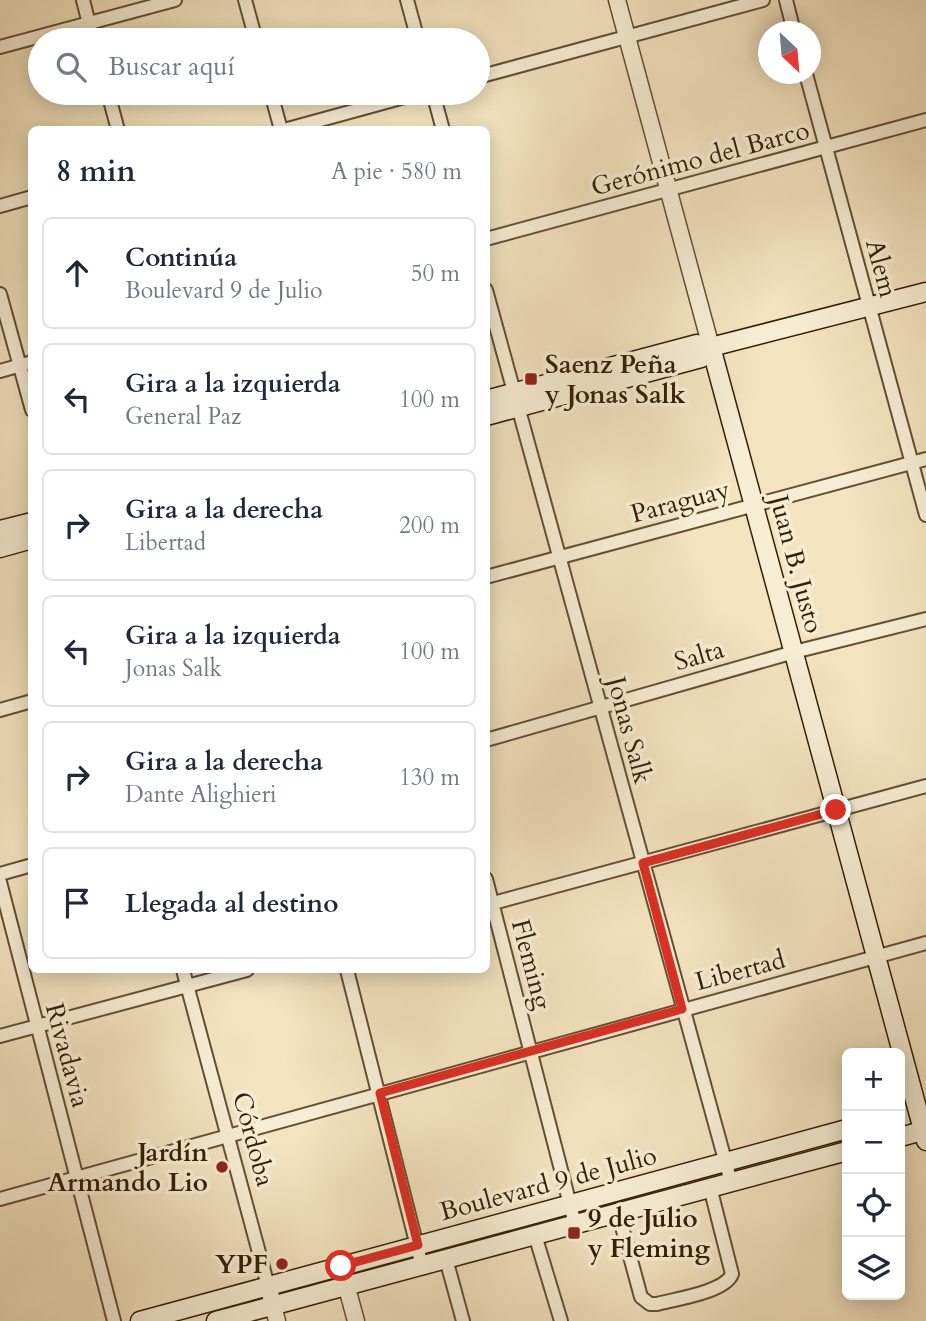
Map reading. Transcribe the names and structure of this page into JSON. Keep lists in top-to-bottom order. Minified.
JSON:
{"streets":{"main road":["Juan B. Justo","Boulevard 9 de Julio"],"street":["Gerónimo del Barco","Alem","Paraguay","Salta","Jonas Salk","Fleming","Libertad","Rivadavia","Córdoba"]},"crossings":[["Gerónimo del Barco","Alem"],["Gerónimo del Barco","Juan B. Justo"],["Alem","Paraguay"],["Paraguay","Juan B. Justo"],["Paraguay","Jonas Salk"],["Juan B. Justo","Salta"],["Juan B. Justo","Libertad"],["Salta","Jonas Salk"],["Jonas Salk","Libertad"],["Jonas Salk","Boulevard 9 de Julio"],["Fleming","Libertad"],["Fleming","Boulevard 9 de Julio"],["Libertad","Rivadavia"],["Libertad","Córdoba"],["Córdoba","Boulevard 9 de Julio"]],"places":{"transit":["Saenz Peña y Jonas Salk","9 de Julio y Fleming"],"other":["Jardín Armando Lio","YPF"]},"north":"bottom right","page":{"search":"Buscar aquí","heading":["8 min","A pie · 580 m"],"list":[["Continúa","Boulevard 9 de Julio","50 m"],["Gira a la izquierda","General Paz","100 m"],["Gira a la derecha","Libertad","200 m"],["Gira a la izquierda","Jonas Salk","100 m"],["Gira a la derecha","Dante Alighieri","130 m"],"Llegada al destino"],"map_buttons":["+","−"]}}
